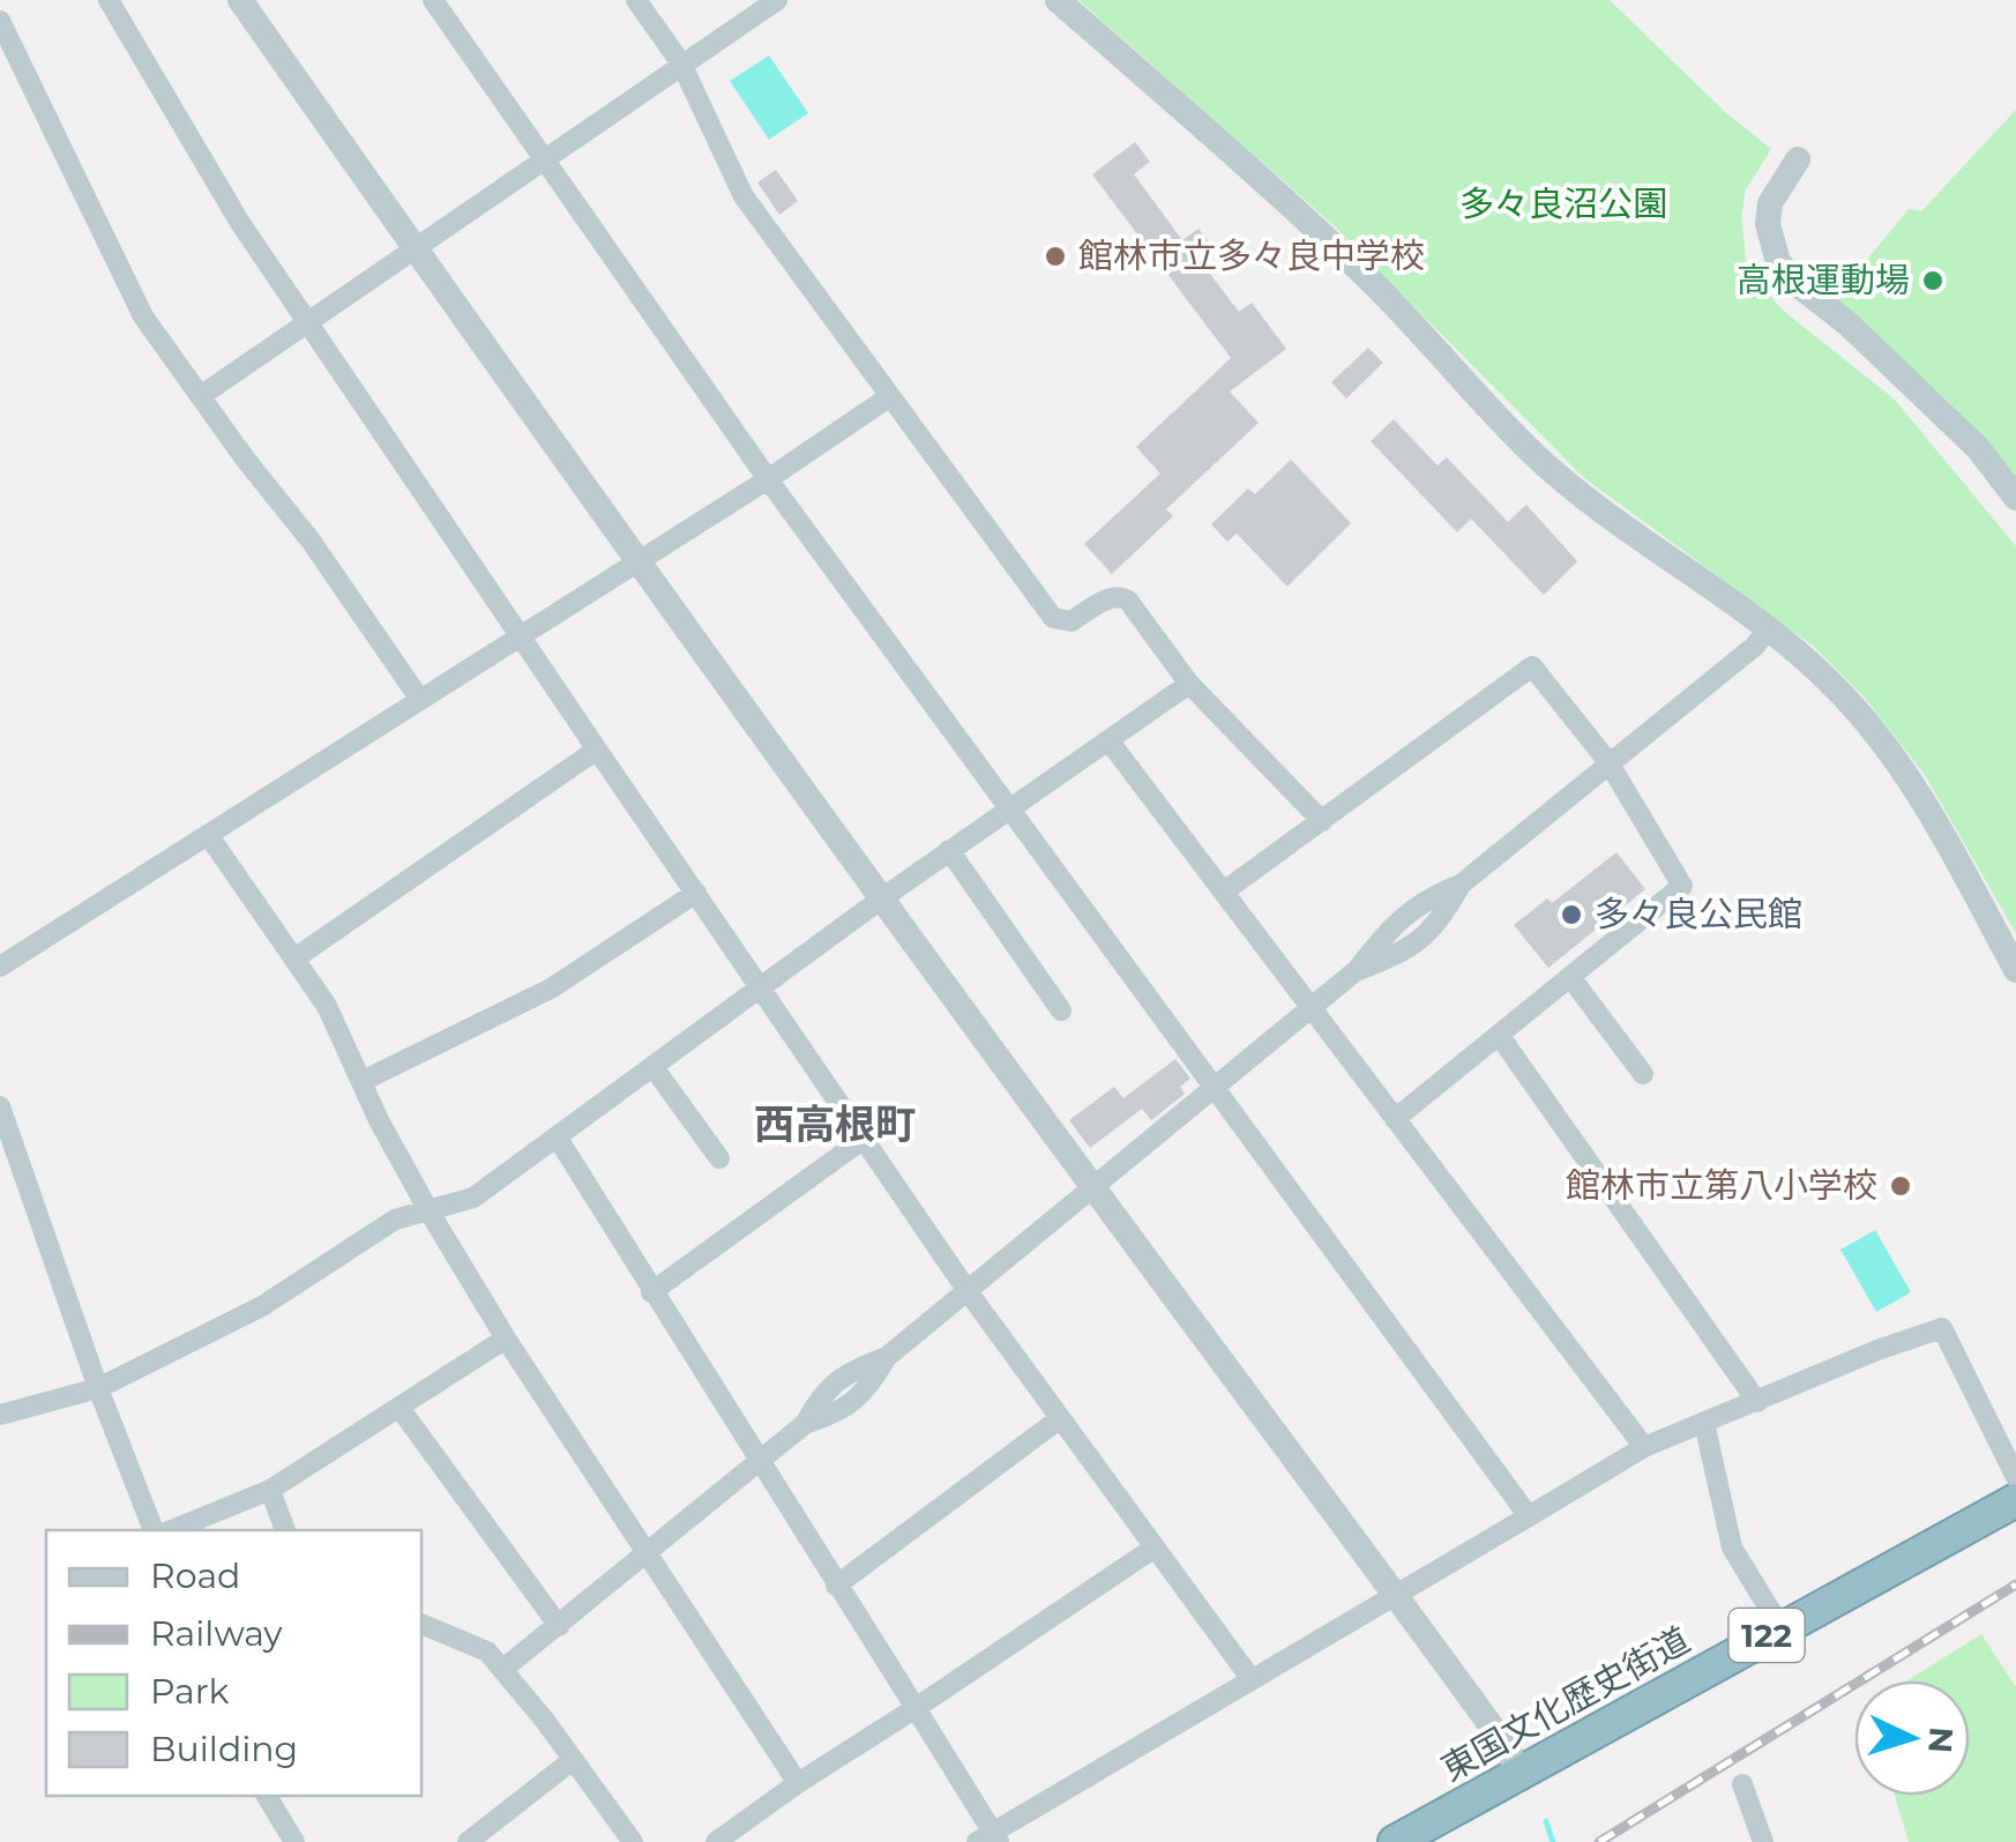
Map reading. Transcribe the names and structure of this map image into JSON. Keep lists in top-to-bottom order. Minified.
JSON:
{"streets":{"highway":["122","東国文化歴史街道"]},"districts":["西高根町"],"parks":["多々良沼公園"],"places":["館林市立多々良中学校","高根運動場","多々良公民館","館林市立第八小学校"],"legend":["Road","Railway","Park","Building"],"north":"right"}
